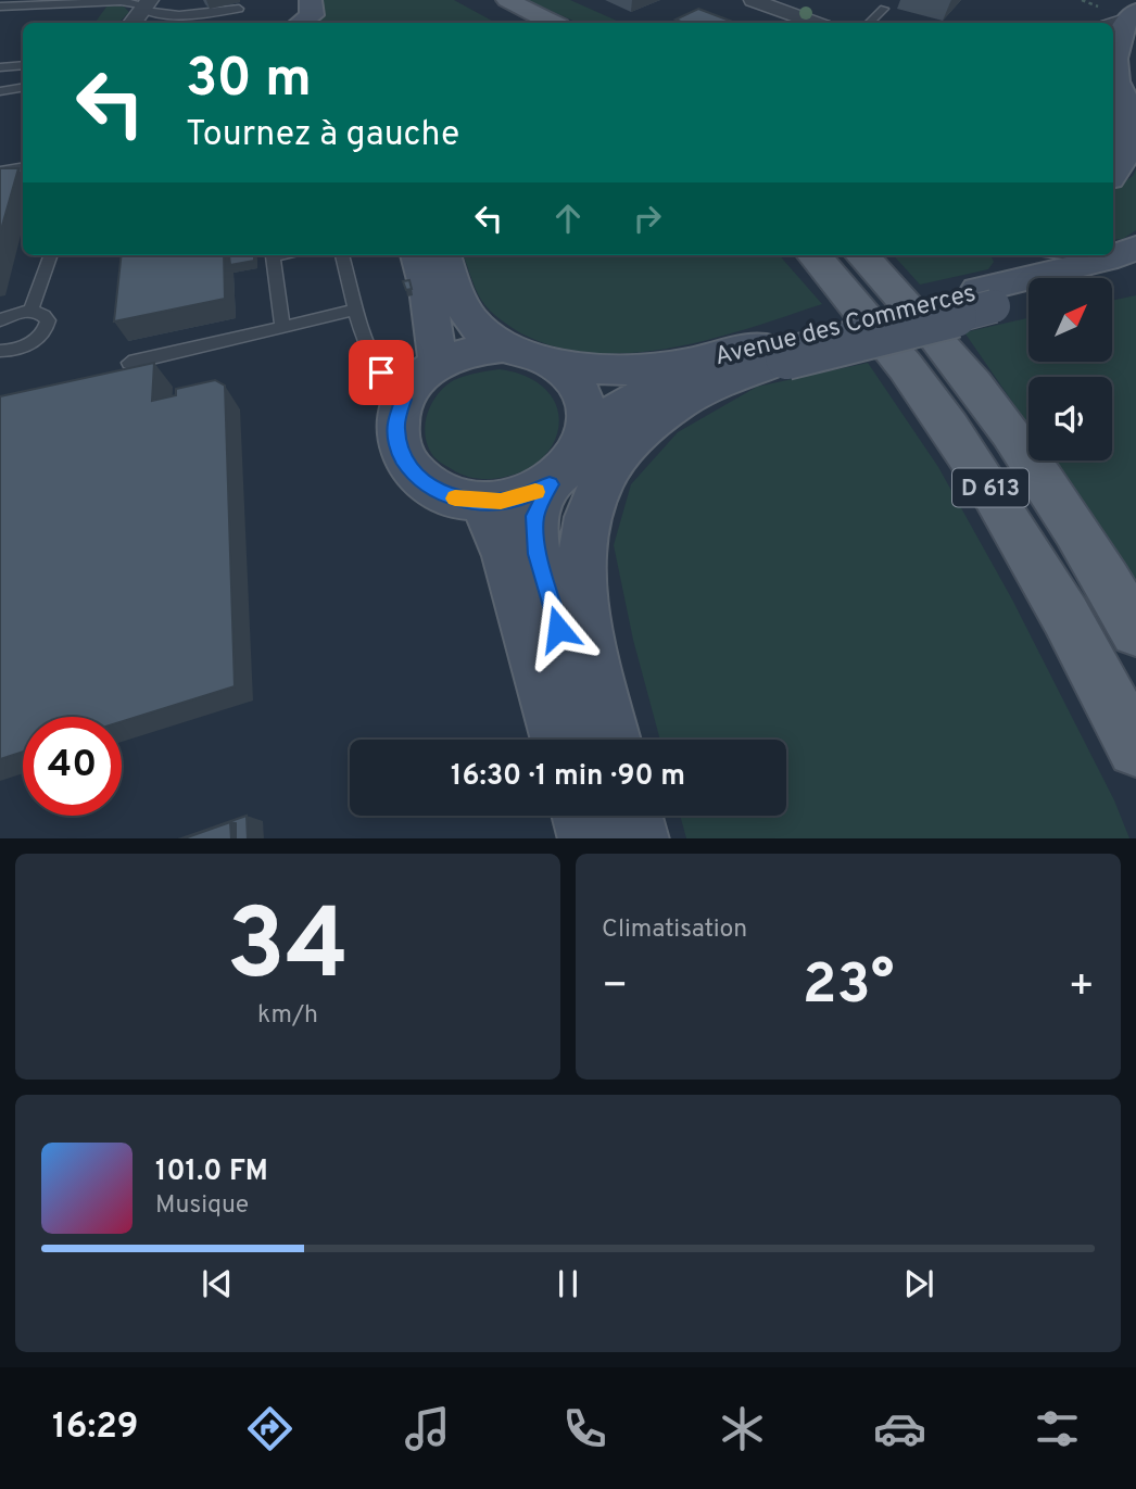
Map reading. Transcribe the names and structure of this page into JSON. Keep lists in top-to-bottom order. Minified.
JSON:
{"streets":{"main road":["D 613"],"street":["Avenue des Commerces"]},"north":"top right","page":{"turn":["30 m","Tournez à gauche"],"limit":"40","trip":"16:30 · 1 min · 90 m","tile":[["34","km/h"],"Climatisation"],"heat":["−","23°","+"],"song":["101.0 FM","Musique"],"tabs":"16:29"}}
